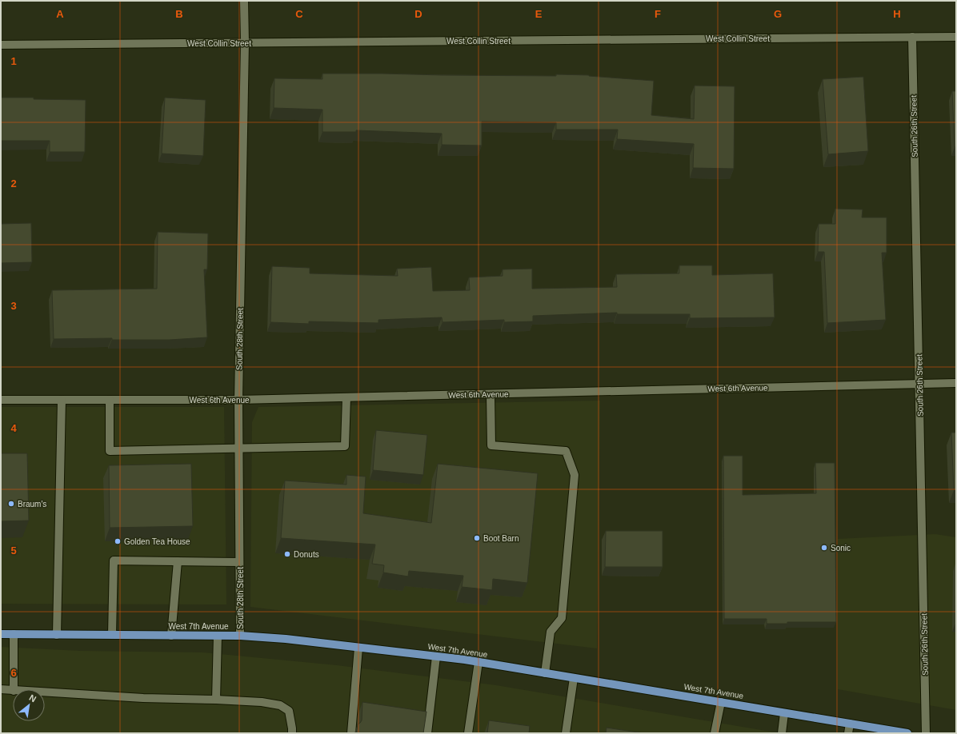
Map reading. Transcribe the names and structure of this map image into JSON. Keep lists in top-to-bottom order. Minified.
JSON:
{"streets":{"main road":["West 7th Avenue"],"street":["West Collin Street","South 26th Street","South 28th Street","West 6th Avenue"]},"crossings":[["West Collin Street","South 26th Street"],["West Collin Street","South 28th Street"],["South 26th Street","West 6th Avenue"],["South 28th Street","West 6th Avenue"],["South 28th Street","West 7th Avenue"]],"places":["Braum's","Boot Barn","Golden Tea House","Sonic","Donuts"],"north":"top right","grid":{"columns":["A","B","C","D","E","F","G","H"],"rows":["1","2","3","4","5","6"]}}
